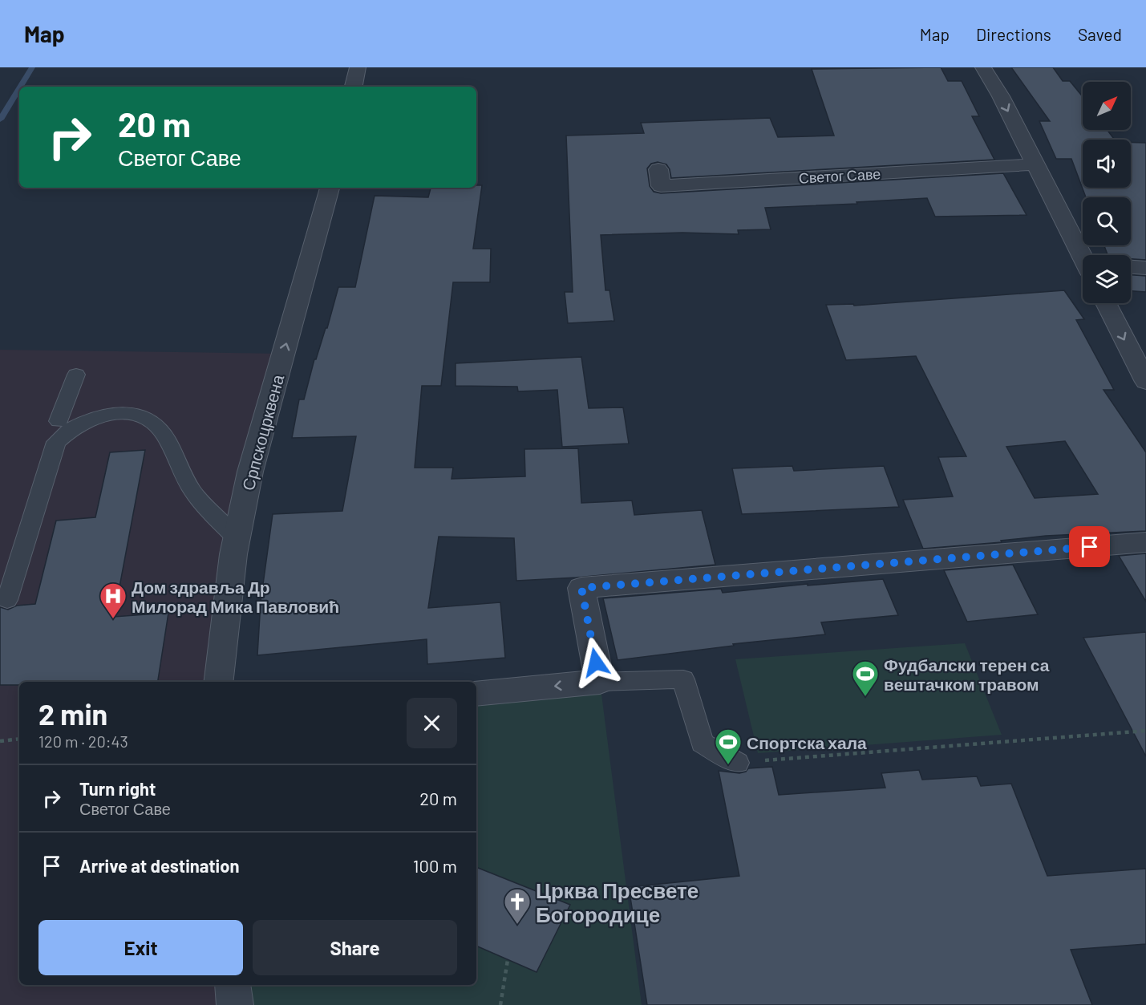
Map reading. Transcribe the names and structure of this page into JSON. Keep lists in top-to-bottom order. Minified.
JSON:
{"streets":{"street":["Светог Саве","Српскоцрквена"]},"one_way":["Српскоцрквена"],"places":{"hospital":["Дом здравља Др Милорад Мика Павловић"],"sports":["Фудбалски терен са вештачком травом","Спортска хала"],"church":["Црква Пресвете Богородице"]},"north":"top right","page":{"header":"Map","nav":["Map","Directions","Saved"],"turn":["20 m","Светог Саве"],"heading":["2 min","120 m · 20:43"],"list":[{"name":"Turn right","note":"Светог Саве","value":"20 m"},{"name":"Arrive at destination","value":"100 m"}],"buttons":["Exit","Share"]}}
